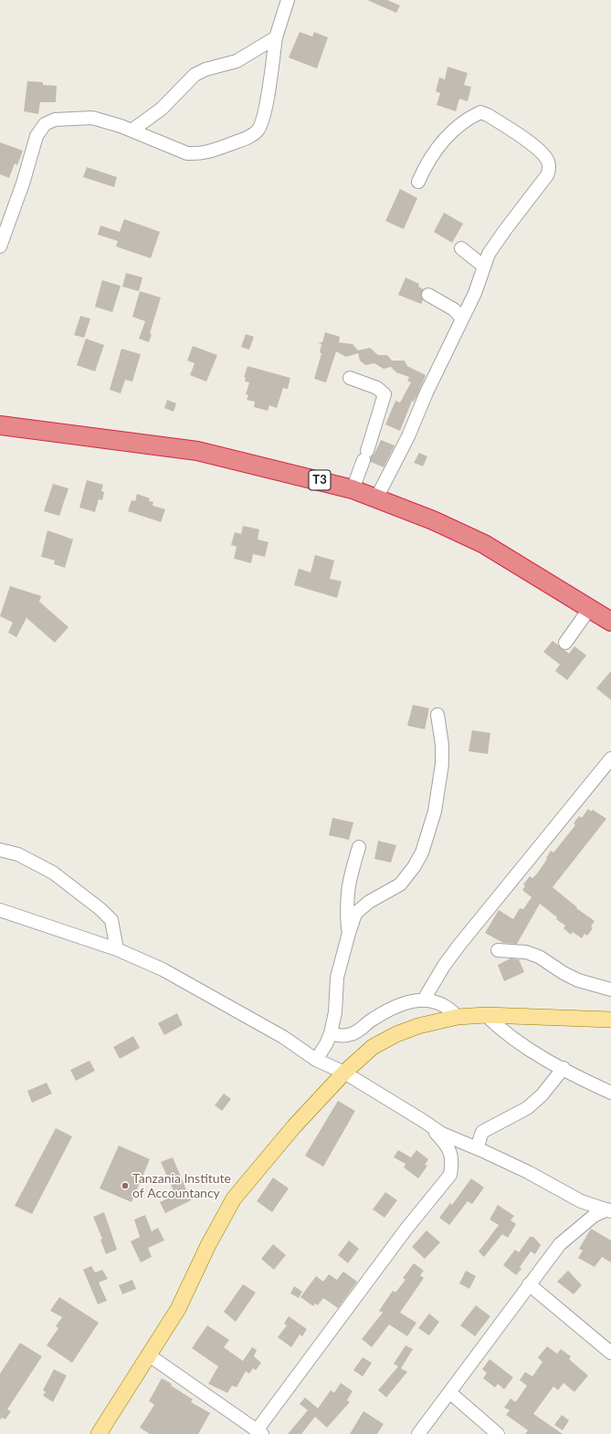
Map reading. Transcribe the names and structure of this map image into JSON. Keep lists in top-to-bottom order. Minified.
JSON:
{"streets":{"highway":["T3"]},"places":["Tanzania Institute of Accountancy"]}
